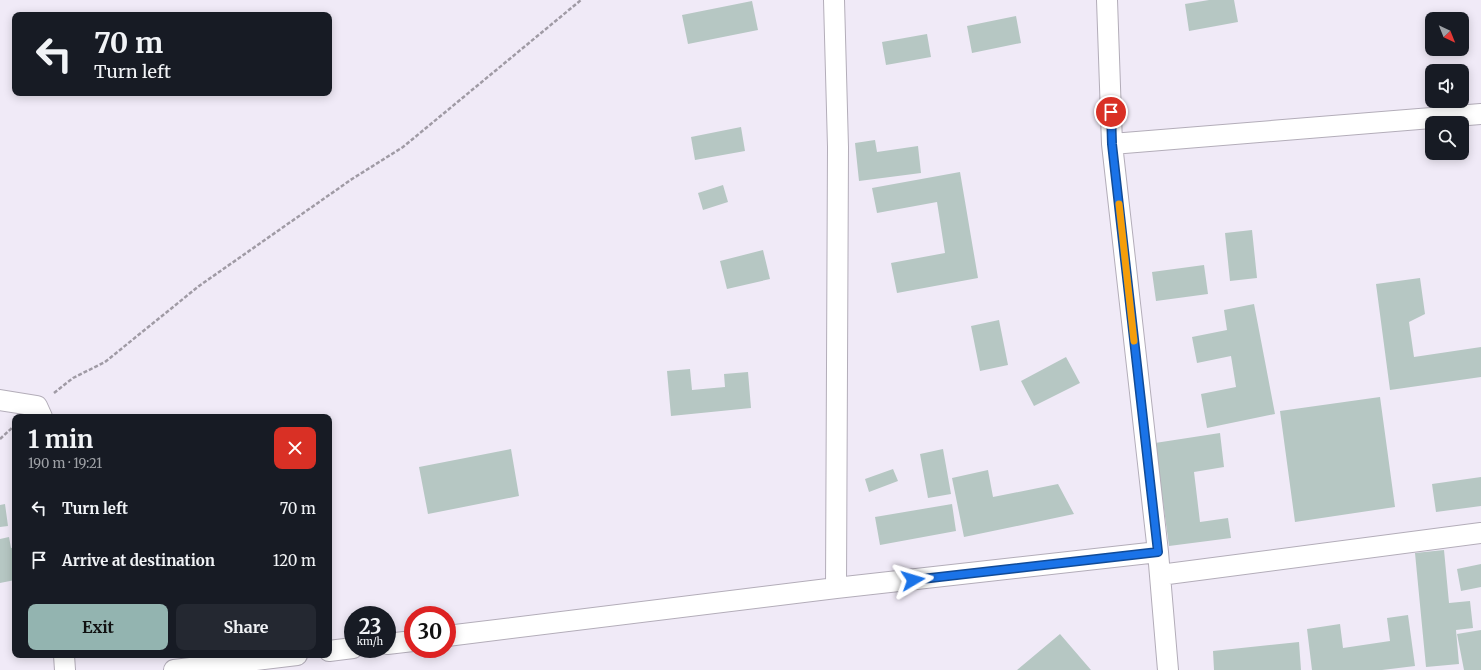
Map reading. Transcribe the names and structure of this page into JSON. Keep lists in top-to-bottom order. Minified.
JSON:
{"north":"bottom right","page":{"turn":["70 m","Turn left"],"heading":["1 min","190 m · 19:21"],"list":[{"name":"Turn left","value":"70 m"},{"name":"Arrive at destination","value":"120 m"}],"buttons":["Exit","Share"],"speed":"23 km/h","limit":"30"}}
